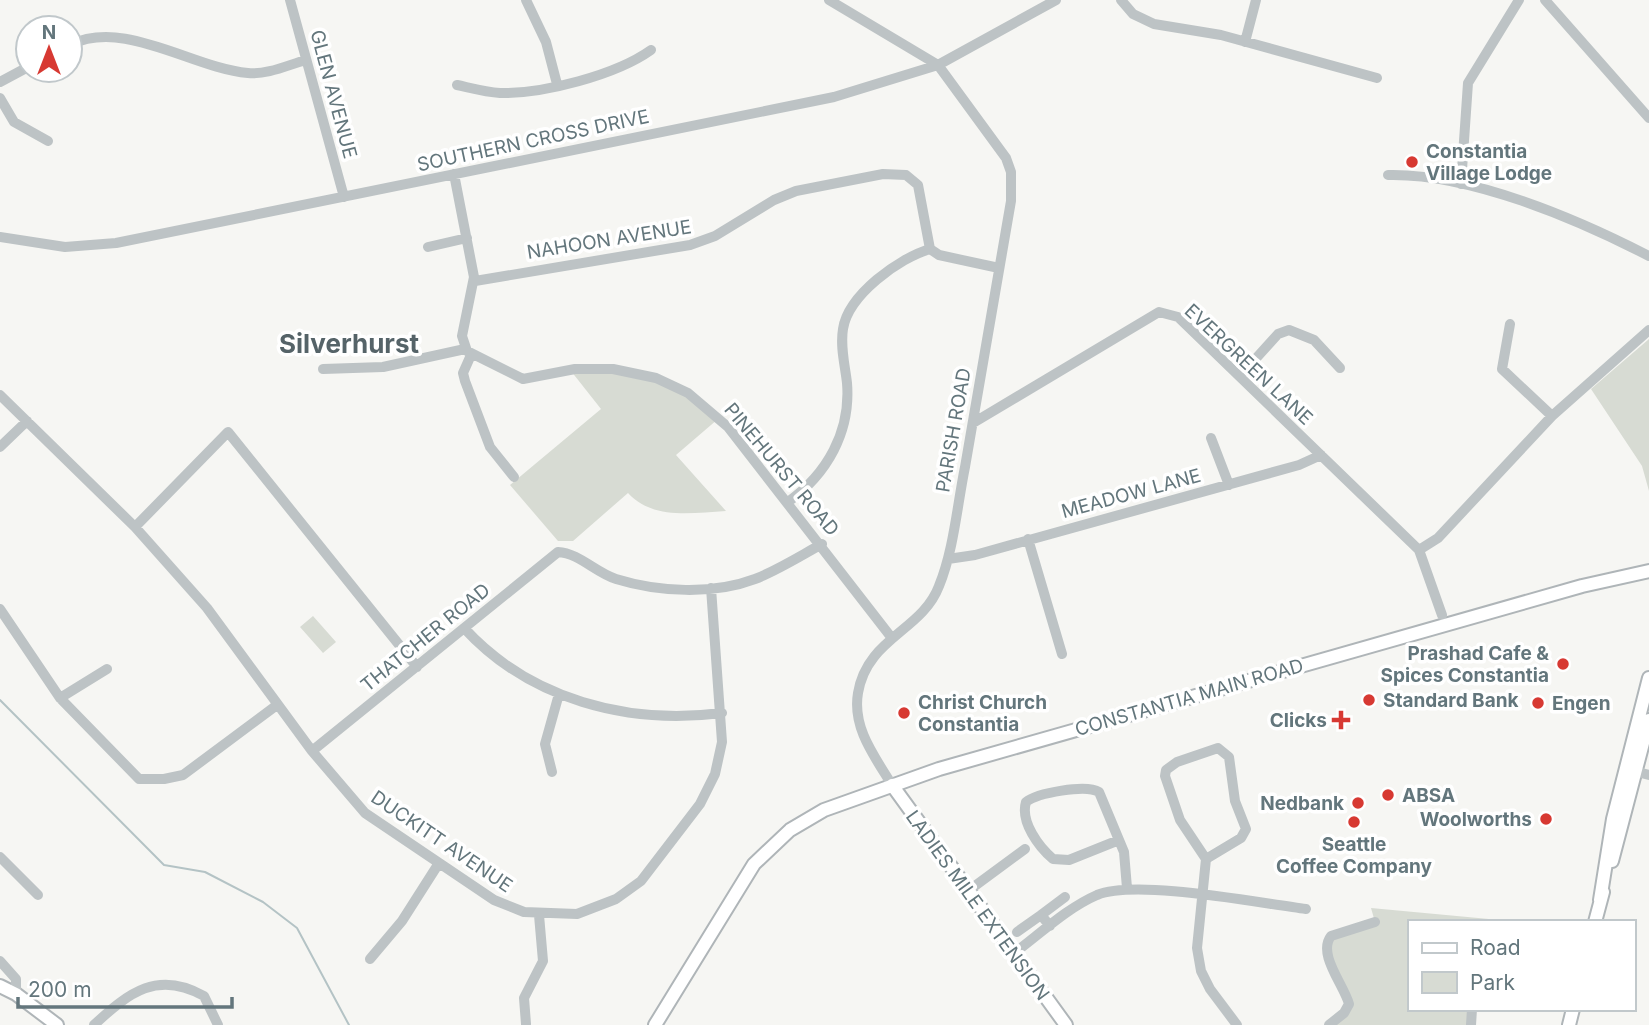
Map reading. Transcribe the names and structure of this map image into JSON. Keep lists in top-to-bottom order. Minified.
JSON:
{"streets":{"main road":["CONSTANTIA MAIN ROAD","LADIES MILE EXTENSION"],"street":["GLEN AVENUE","SOUTHERN CROSS DRIVE","NAHOON AVENUE","EVERGREEN LANE","PARISH ROAD","PINEHURST ROAD","MEADOW LANE","THATCHER ROAD","DUCKITT AVENUE"]},"crossings":[["GLEN AVENUE","SOUTHERN CROSS DRIVE"],["SOUTHERN CROSS DRIVE","PARISH ROAD"],["EVERGREEN LANE","PARISH ROAD"],["EVERGREEN LANE","MEADOW LANE"],["PARISH ROAD","PINEHURST ROAD"],["PARISH ROAD","MEADOW LANE"],["PARISH ROAD","CONSTANTIA MAIN ROAD"],["PARISH ROAD","LADIES MILE EXTENSION"],["THATCHER ROAD","DUCKITT AVENUE"],["CONSTANTIA MAIN ROAD","LADIES MILE EXTENSION"]],"districts":["Silverhurst"],"places":{"other":["Constantia Village Lodge","Prashad Cafe & Spices Constantia","Standard Bank","Engen","Christ Church Constantia","ABSA","Nedbank","Woolworths","Seattle Coffee Company"],"health":["Clicks"]},"legend":["Road","Park"],"scale_bar":"200 m","north":"top"}
